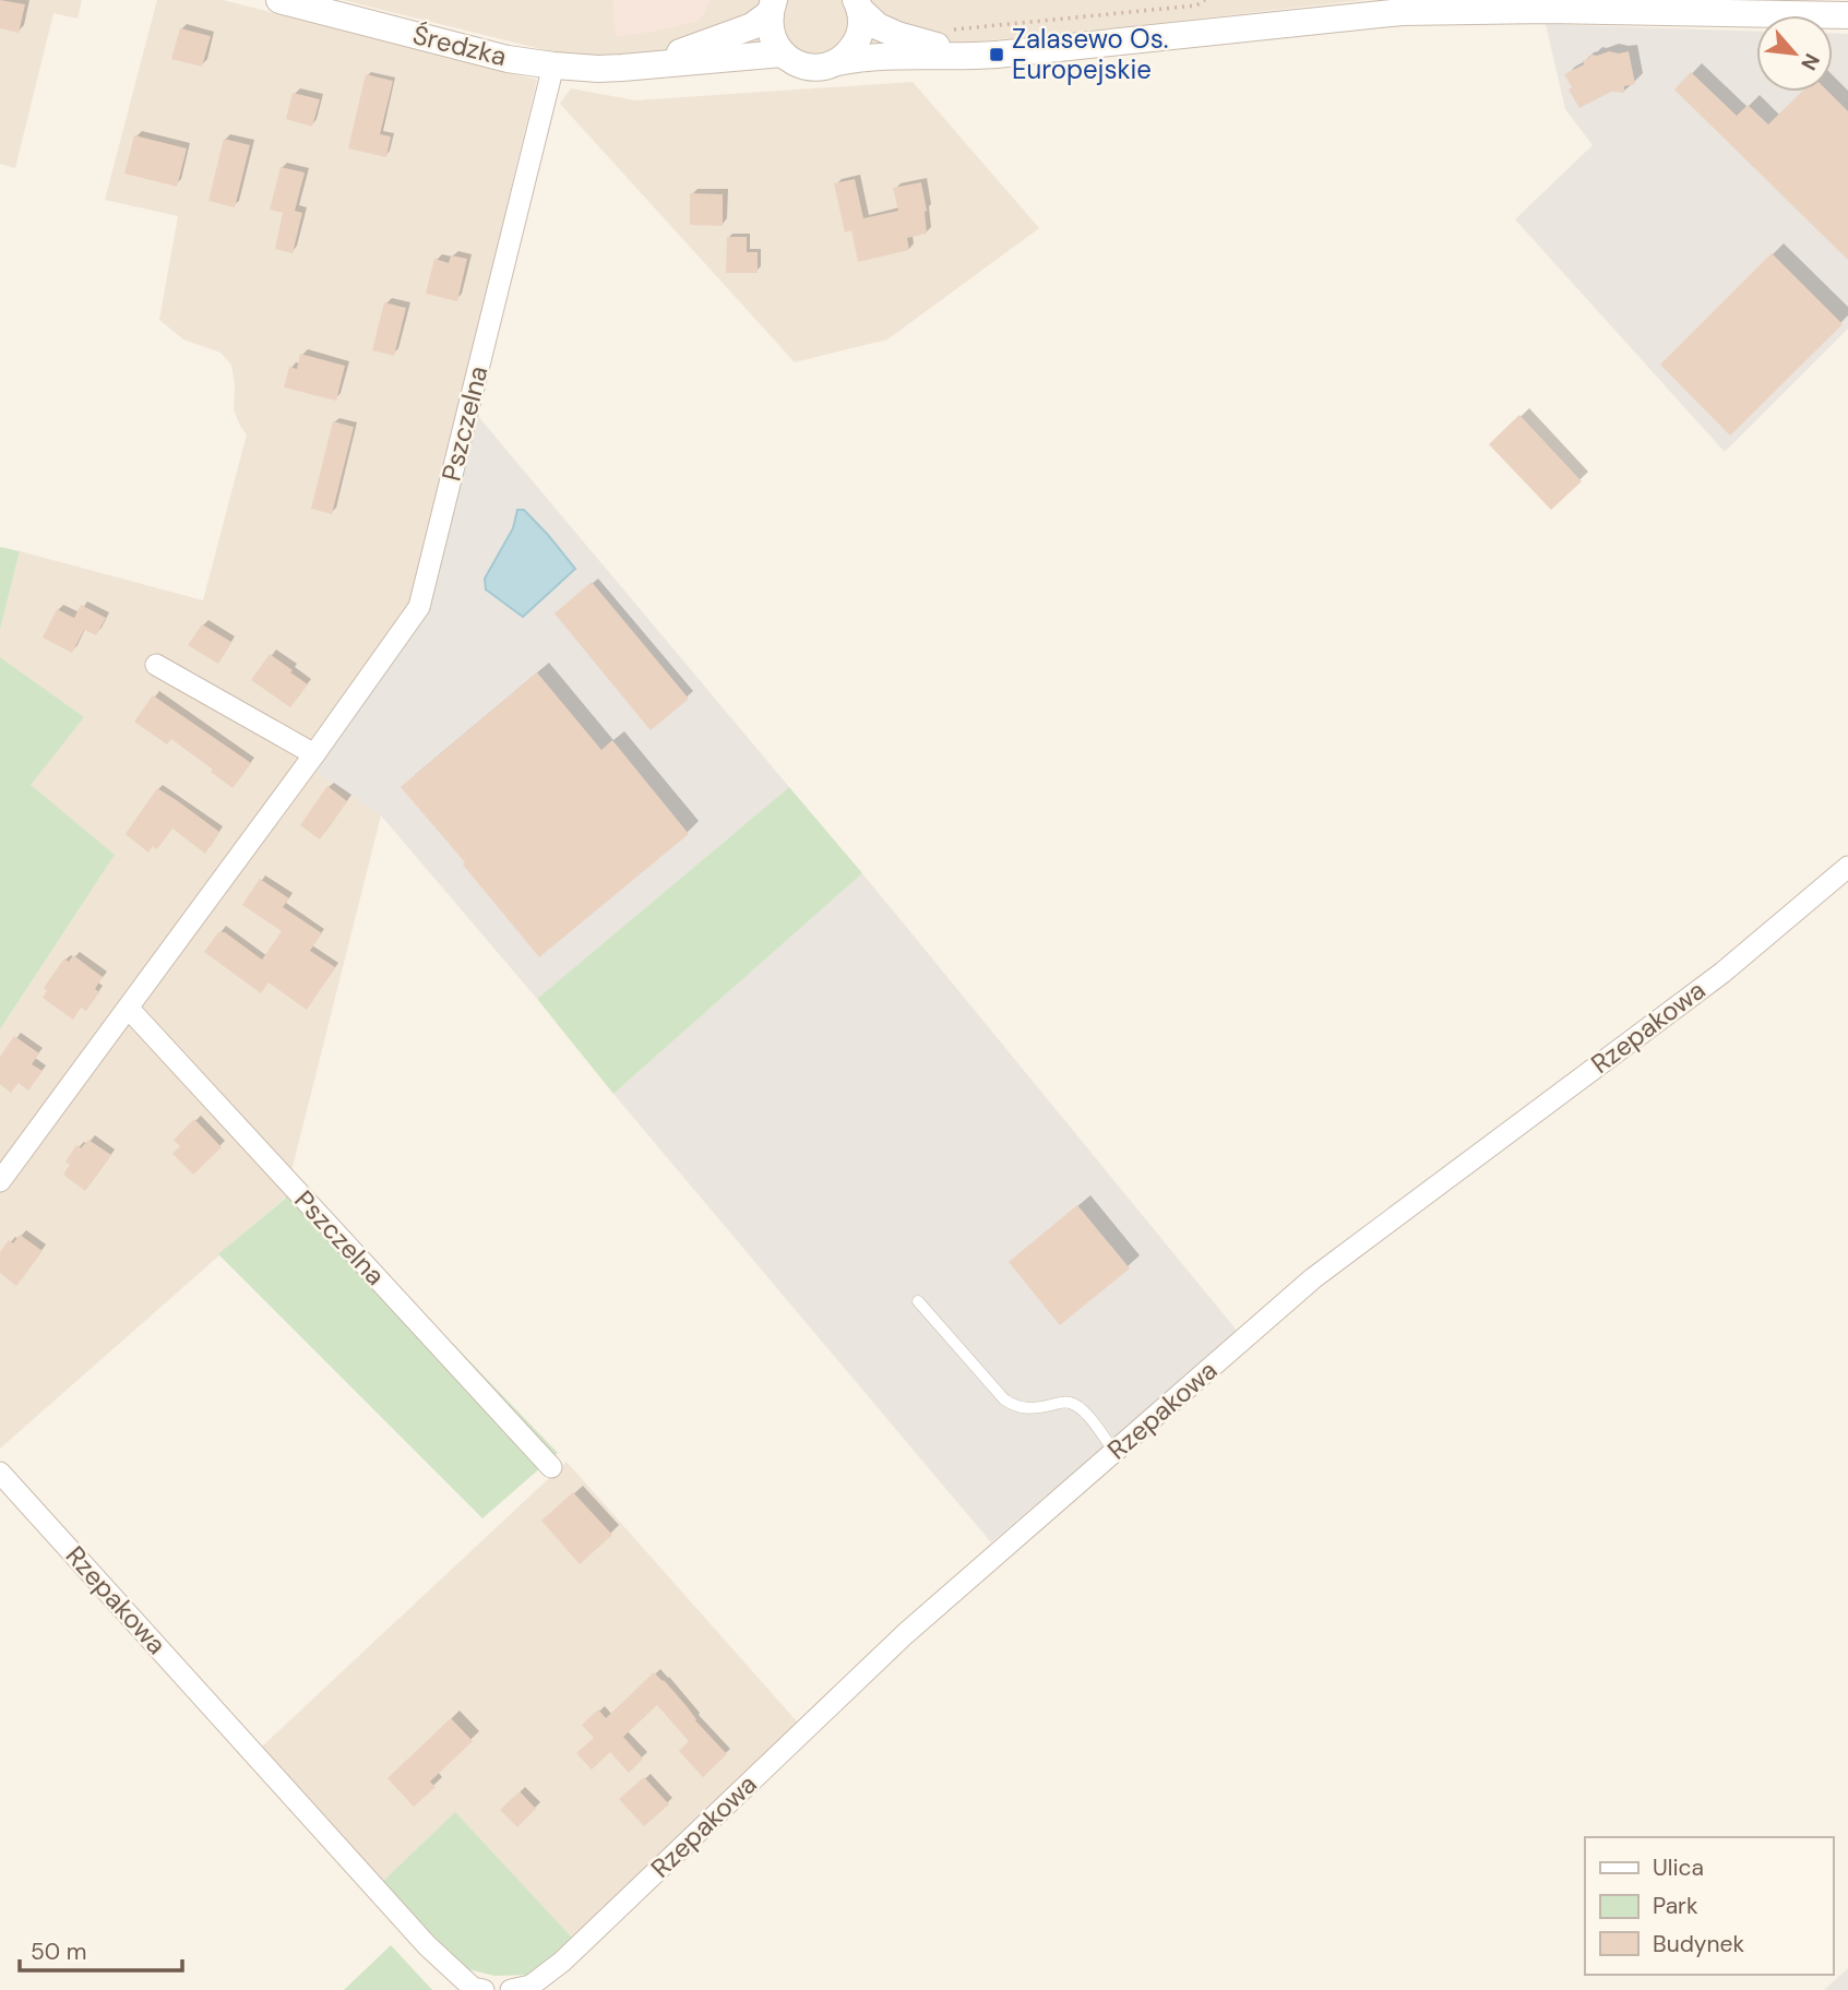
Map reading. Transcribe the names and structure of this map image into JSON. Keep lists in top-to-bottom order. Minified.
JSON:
{"streets":{"street":["Średzka","Pszczelna","Rzepakowa"]},"crossings":[["Średzka","Pszczelna"]],"places":{"transit":["Zalasewo Os. Europejskie"]},"legend":["Ulica","Park","Budynek"],"scale_bar":"50 m","north":"bottom right"}
